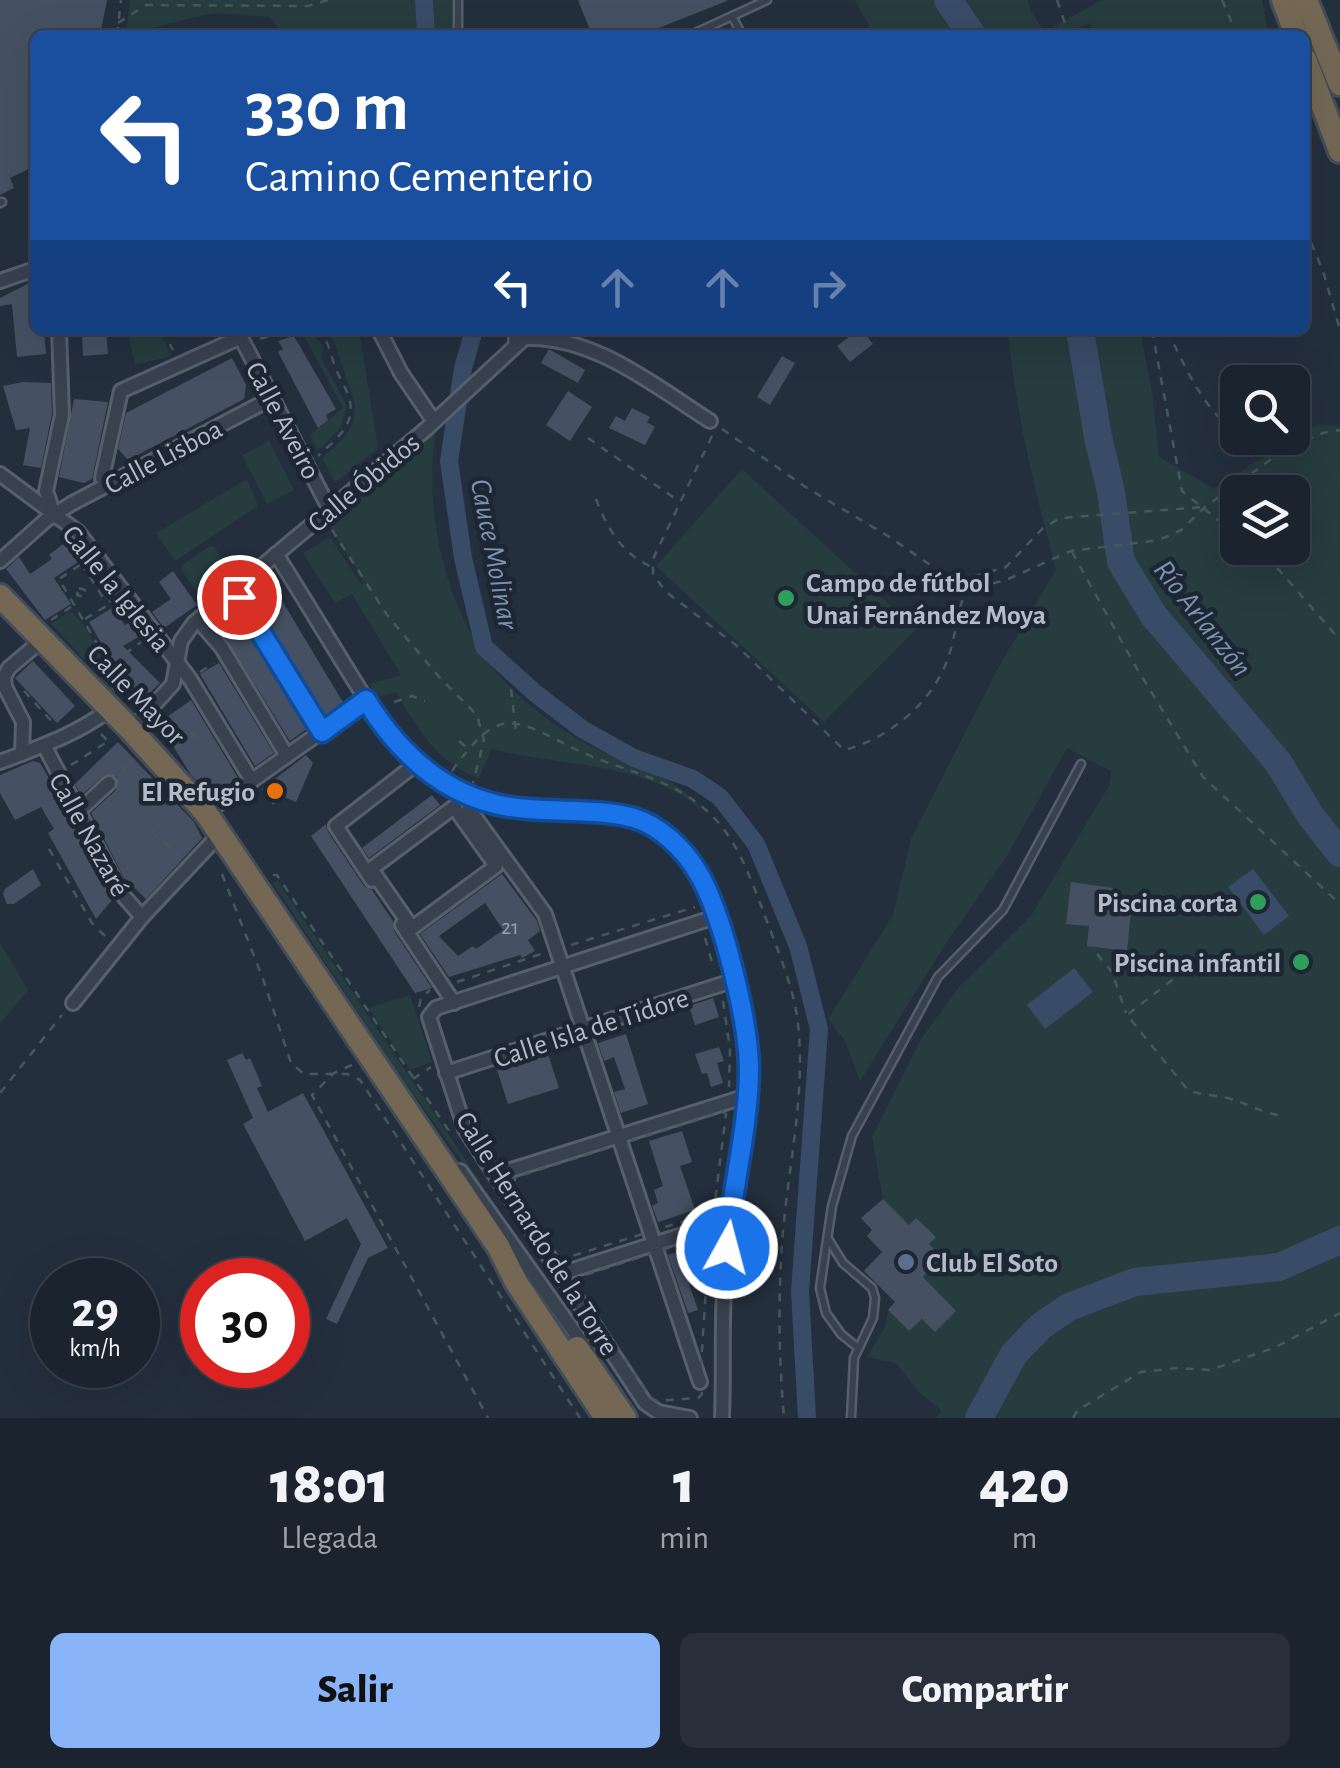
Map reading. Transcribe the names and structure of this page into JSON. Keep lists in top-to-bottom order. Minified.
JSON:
{"streets":{"highway":["Calle Mayor"],"street":["Calle Aveiro","Calle Lisboa","Calle Óbidos","Calle la Iglesia","Calle Nazaré","Calle Isla de Tidore","Calle Hernardo de la Torre"]},"crossings":[["Calle Aveiro","Calle Lisboa"],["Calle Aveiro","Calle Óbidos"],["Calle Lisboa","Calle la Iglesia"],["Calle Óbidos","Calle la Iglesia"],["Calle Óbidos","Calle Mayor"],["Calle Mayor","Calle Nazaré"],["Calle Isla de Tidore","Calle Hernardo de la Torre"]],"water":["Cauce Molinar","Río Arlanzón"],"places":["Campo de fútbol Unai Fernández Moya","El Refugio","Piscina corta","Piscina infantil","Club El Soto"],"house_numbers":["21"],"page":{"turn":["330 m","Camino Cementerio"],"speed":"29 km/h","limit":"30","eta":["18:01","Llegada","1","min","420","m"],"buttons":["Salir","Compartir"]}}
